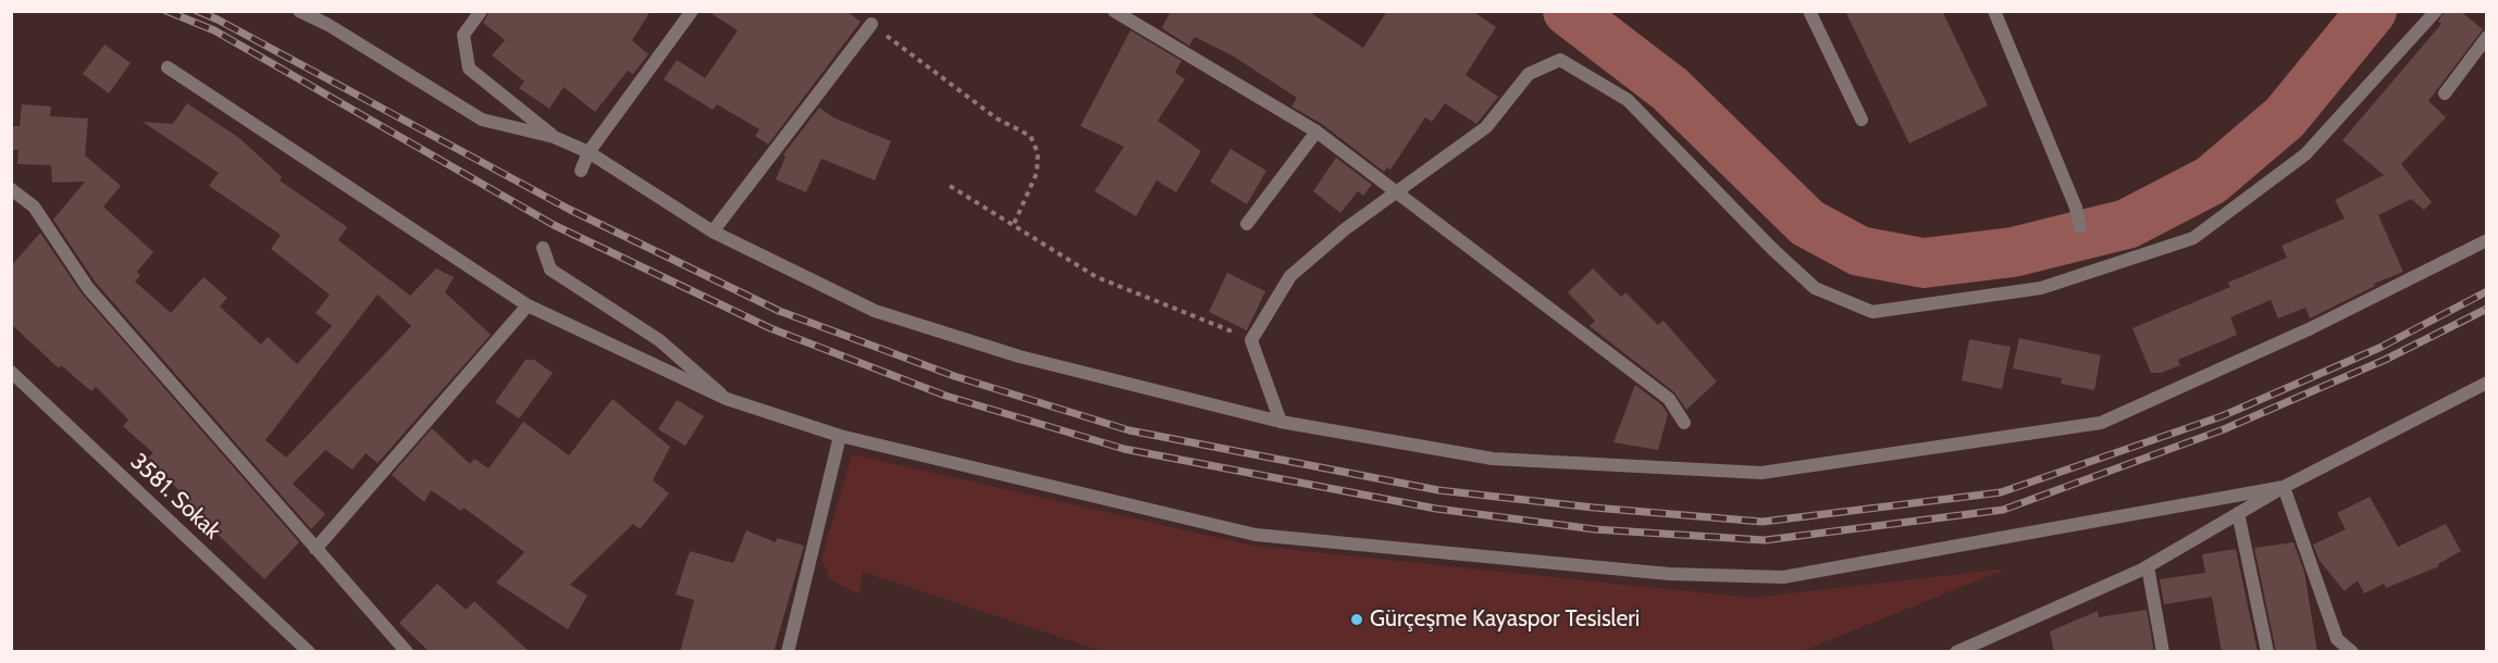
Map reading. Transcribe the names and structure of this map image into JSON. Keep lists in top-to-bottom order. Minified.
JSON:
{"streets":{"street":["3581. Sokak"]},"places":["Gürçeşme Kayaspor Tesisleri"]}
